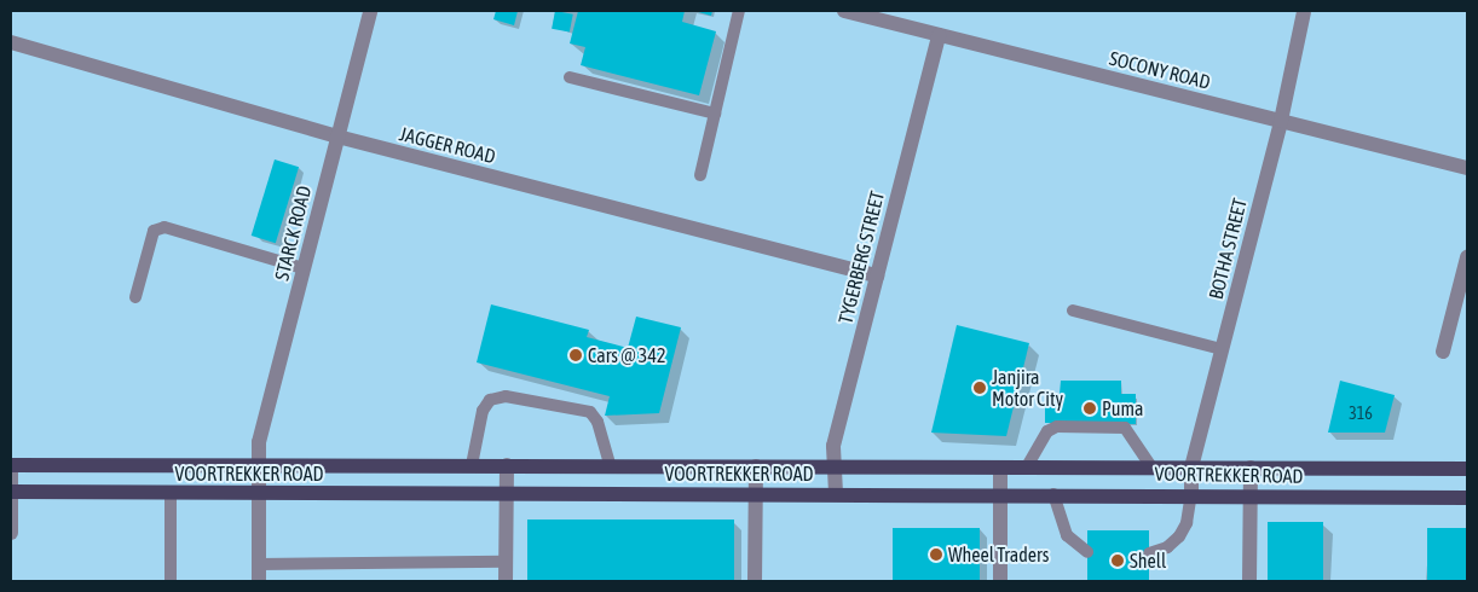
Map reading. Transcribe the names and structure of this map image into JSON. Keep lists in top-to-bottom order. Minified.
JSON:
{"streets":{"main road":["VOORTREKKER ROAD"],"street":["SOCONY ROAD","JAGGER ROAD","STARCK ROAD","BOTHA STREET","TYGERBERG STREET"]},"crossings":[["SOCONY ROAD","BOTHA STREET"],["SOCONY ROAD","TYGERBERG STREET"],["JAGGER ROAD","STARCK ROAD"],["JAGGER ROAD","TYGERBERG STREET"],["STARCK ROAD","VOORTREKKER ROAD"],["BOTHA STREET","VOORTREKKER ROAD"],["TYGERBERG STREET","VOORTREKKER ROAD"]],"places":["Cars @ 342","Janjira Motor City","Puma","Wheel Traders","Shell"],"house_numbers":["316"]}
